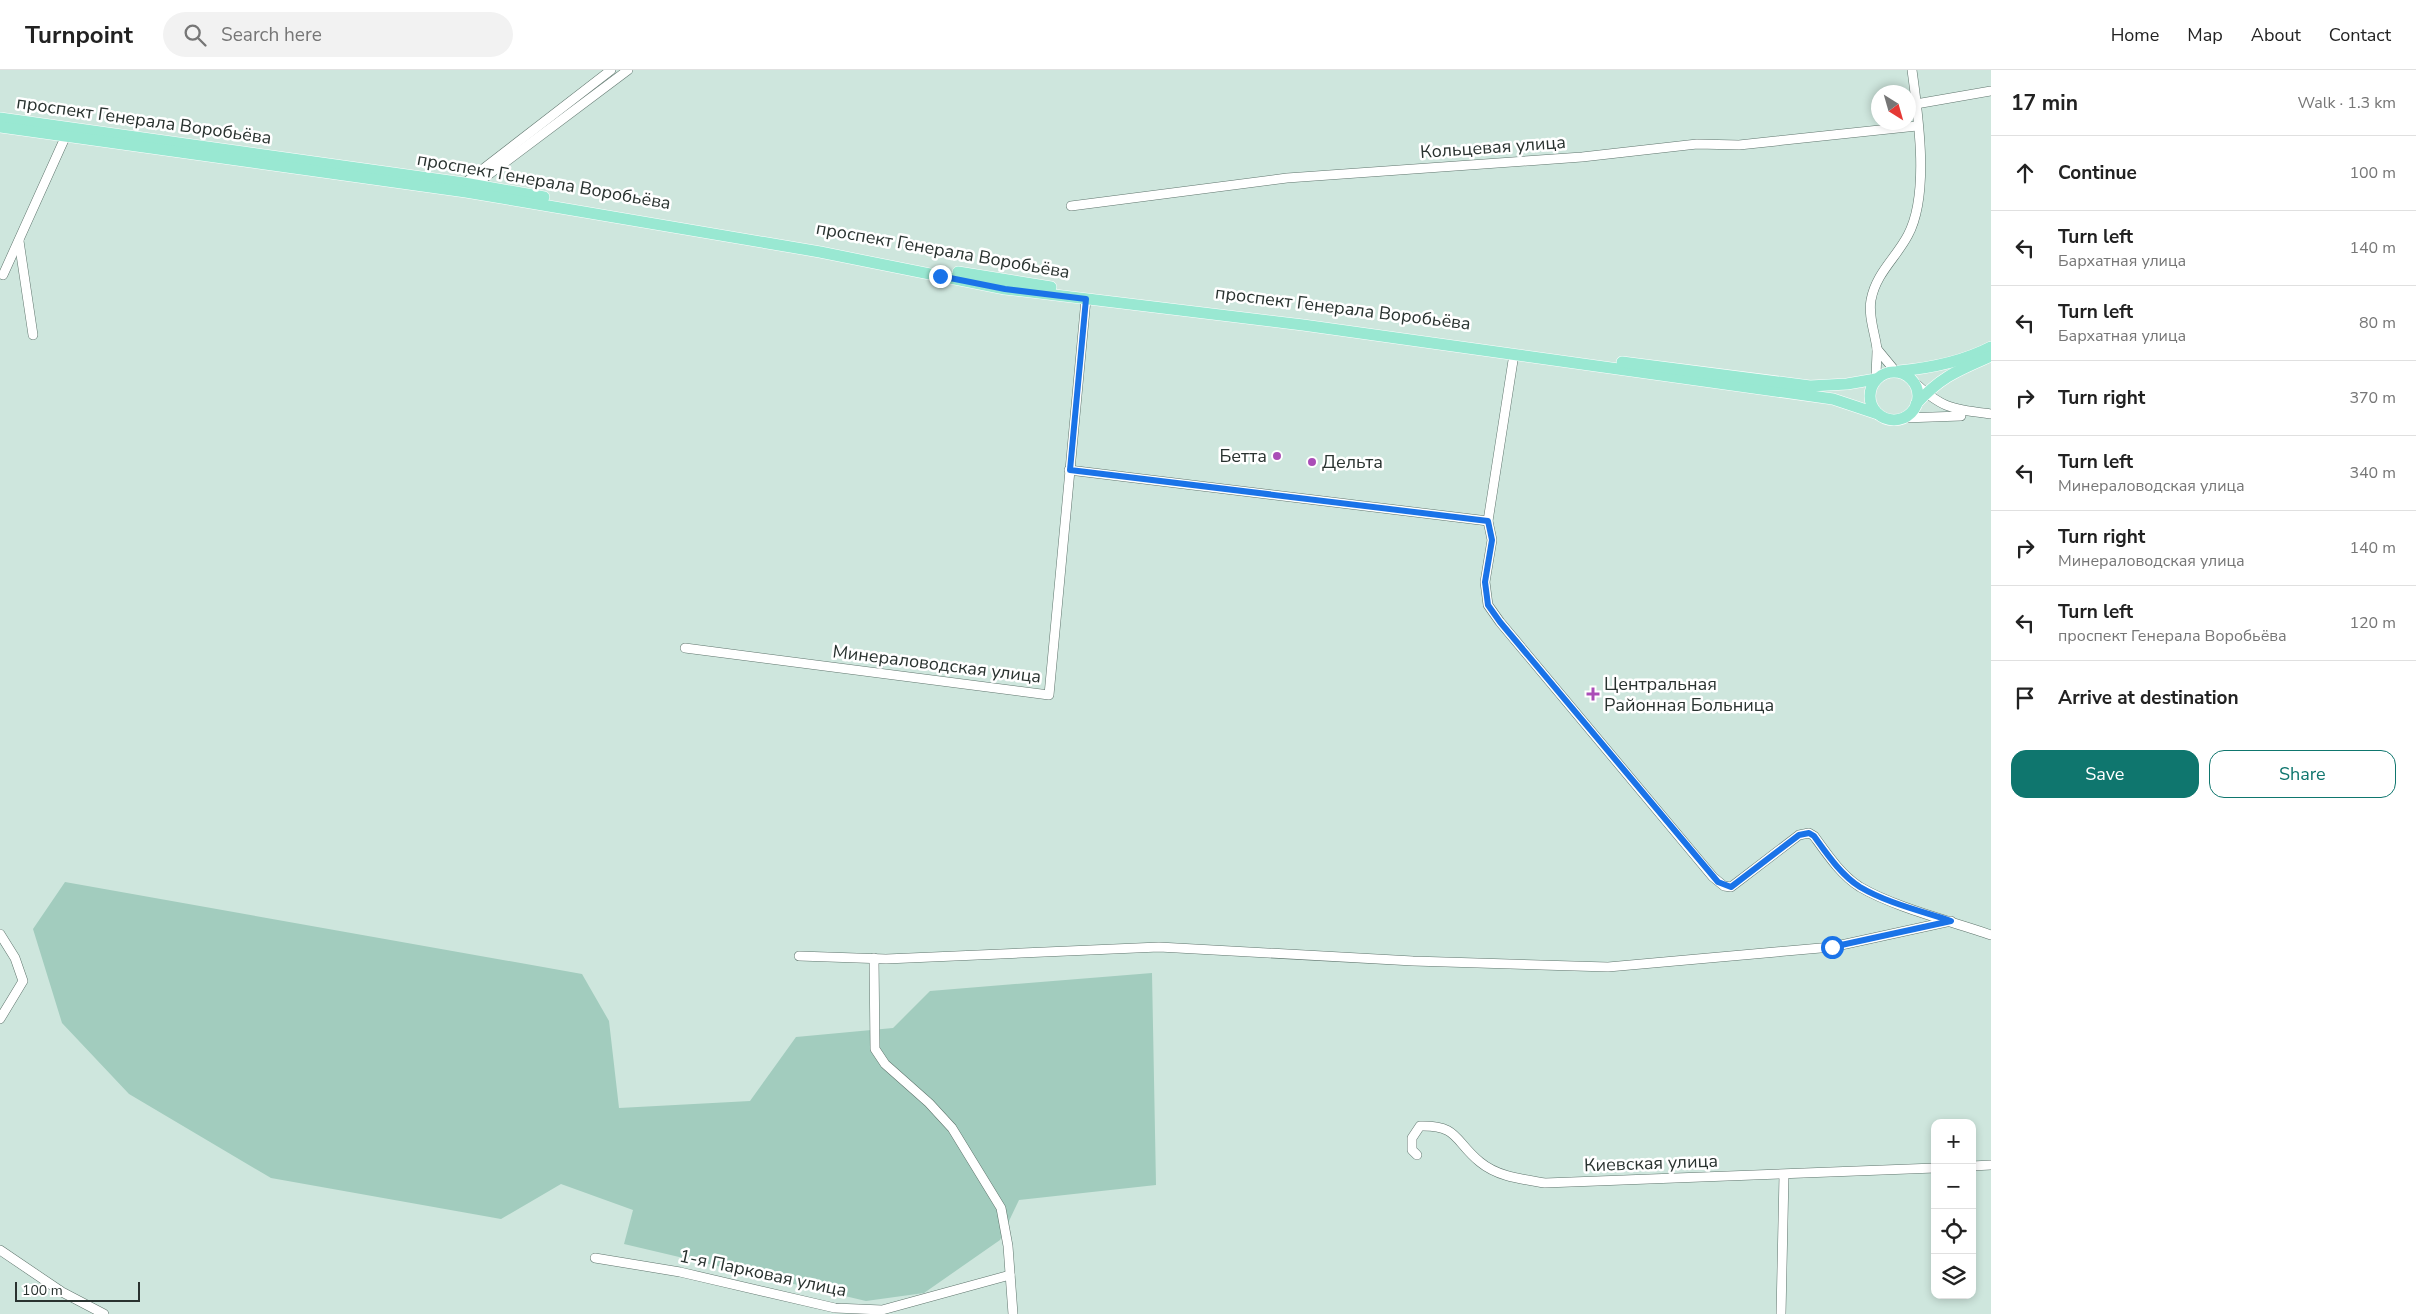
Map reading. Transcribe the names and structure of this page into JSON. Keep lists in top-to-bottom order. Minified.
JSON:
{"streets":{"main road":["проспект Генерала Воробьёва"],"street":["Кольцевая улица","Минераловодская улица","Киевская улица","1-я Парковая улица"]},"crossings":[["проспект Генерала Воробьёва","Минераловодская улица"]],"places":{"other":["Бетта","Дельта"],"health":["Центральная Районная Больница"]},"scale_bar":"100 m","north":"bottom right","page":{"header":"Turnpoint","search":"Search here","nav":["Home","Map","About","Contact"],"heading":["17 min","Walk · 1.3 km"],"list":[["Continue","100 m"],["Turn left","Бархатная улица","140 m"],["Turn left","Бархатная улица","80 m"],["Turn right","370 m"],["Turn left","Минераловодская улица","340 m"],["Turn right","Минераловодская улица","140 m"],["Turn left","проспект Генерала Воробьёва","120 m"],"Arrive at destination"],"buttons":["Save","Share"],"map_buttons":["+","−"],"scale":"100 m"}}
